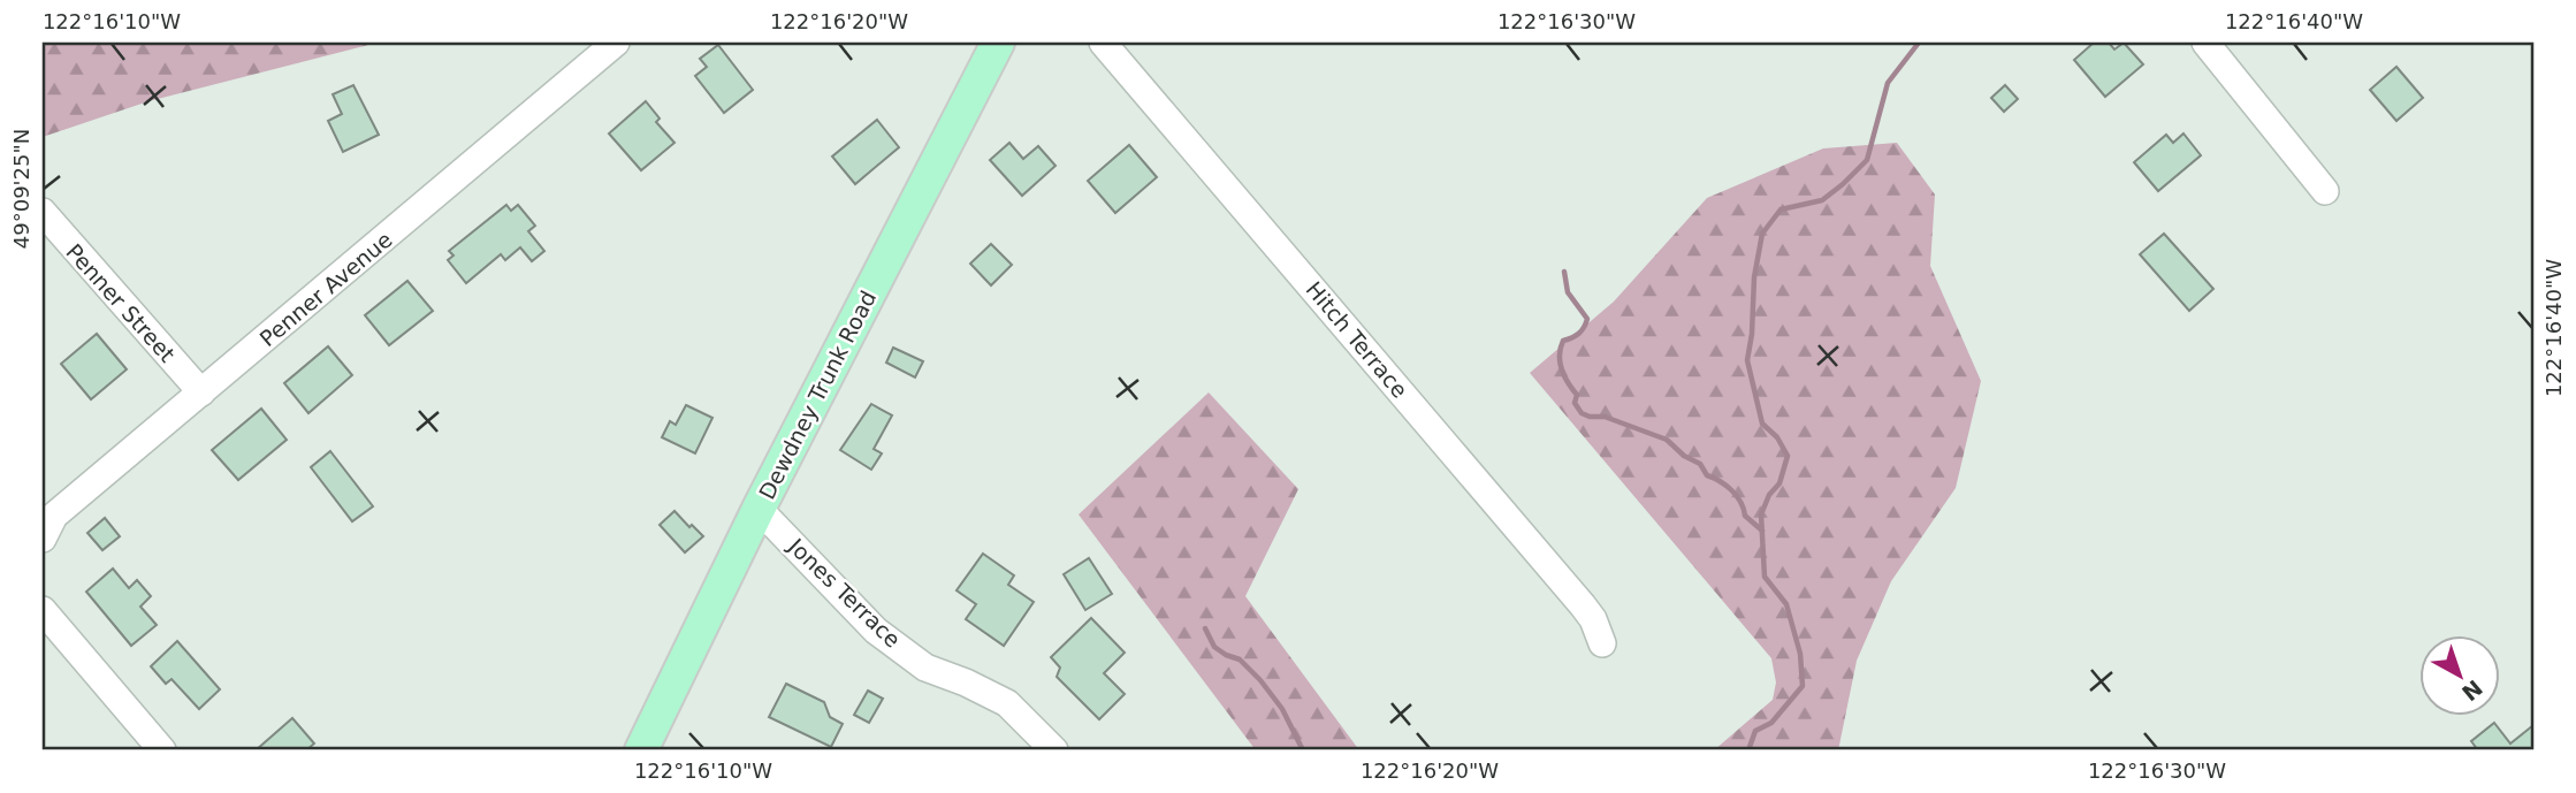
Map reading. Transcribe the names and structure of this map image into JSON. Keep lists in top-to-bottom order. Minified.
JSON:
{"streets":{"main road":["Dewdney Trunk Road"],"street":["Penner Avenue","Penner Street","Hitch Terrace","Jones Terrace"]},"crossings":[["Penner Avenue","Penner Street"],["Dewdney Trunk Road","Jones Terrace"]],"north":"bottom right","coordinates":["122°16'10\"W","122°16'20\"W","122°16'30\"W","122°16'40\"W","49°09'25\"N"]}
